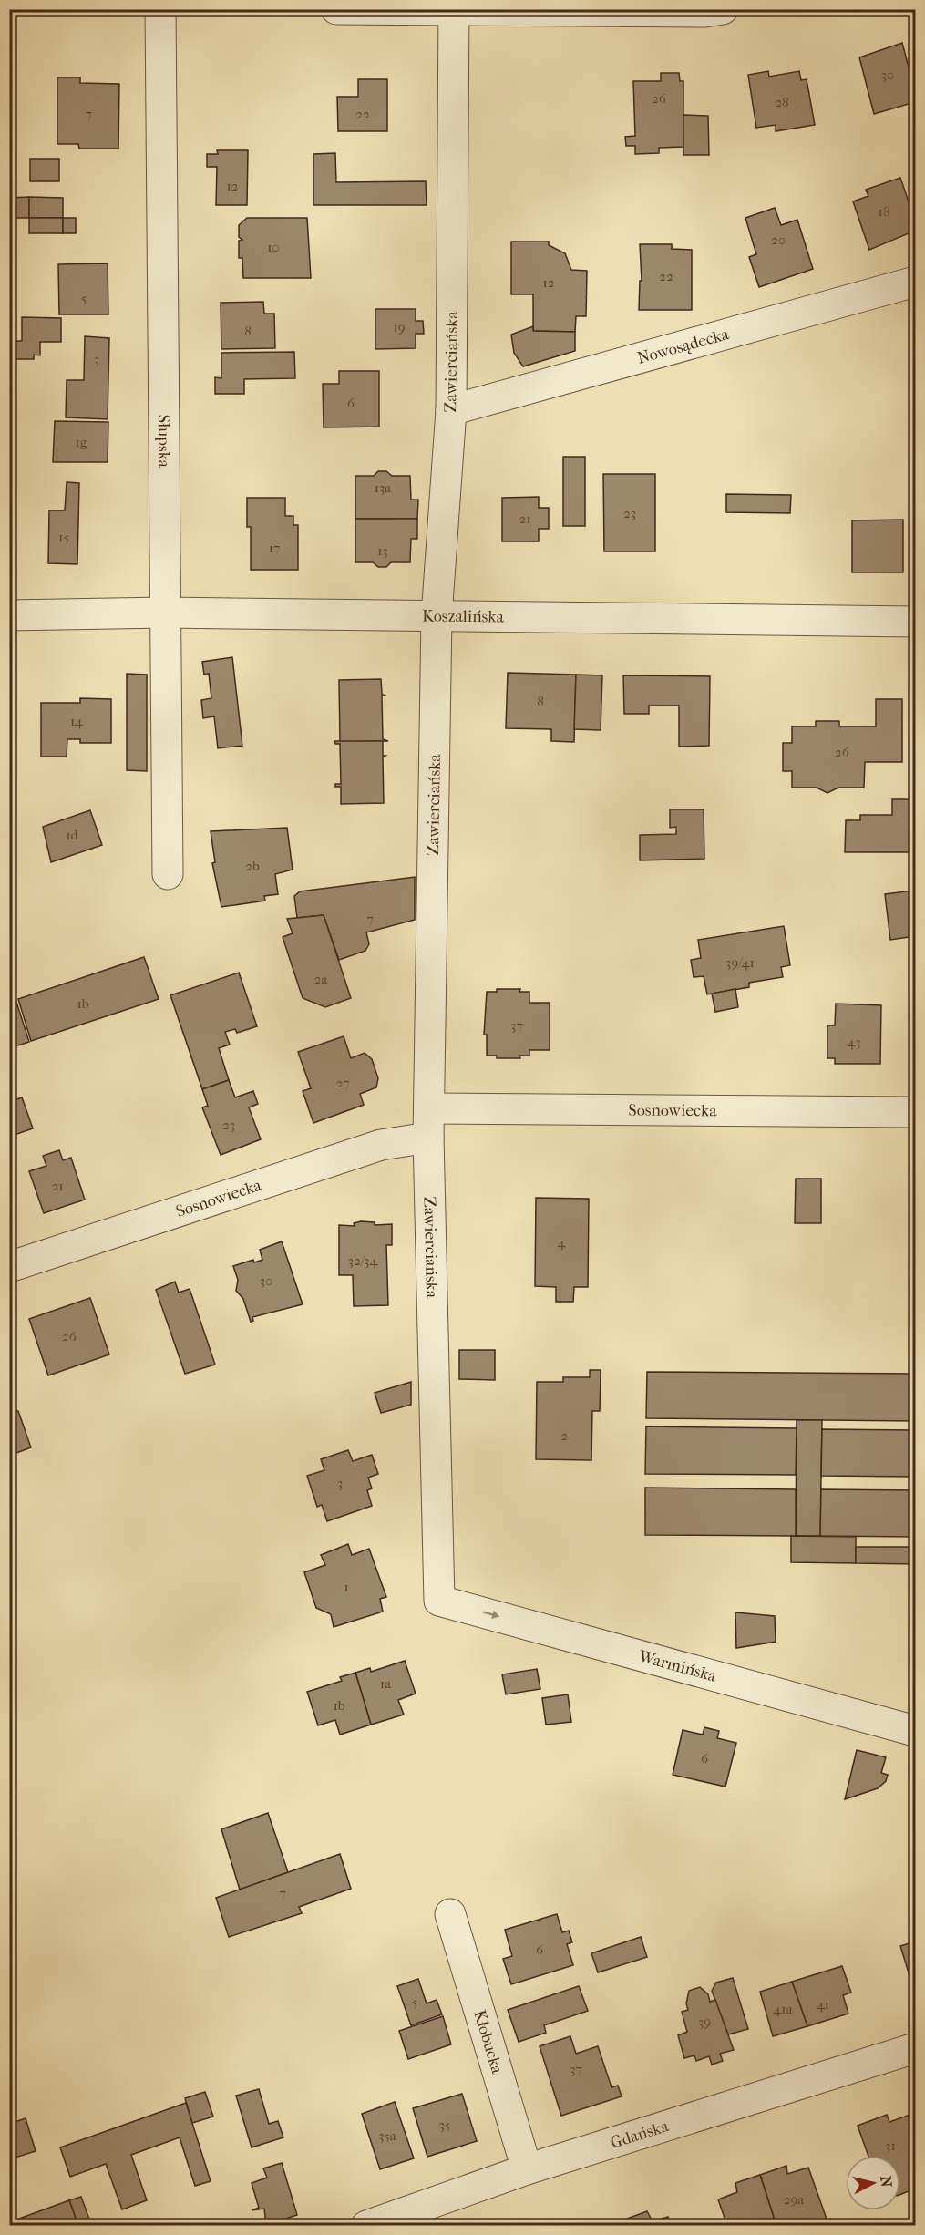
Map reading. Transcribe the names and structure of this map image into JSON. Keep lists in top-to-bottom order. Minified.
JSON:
{"streets":{"street":["Nowosądecka","Zawierciańska","Słupska","Koszalińska","Sosnowiecka","Warmińska","Kłobucka","Gdańska"]},"crossings":[["Nowosądecka","Zawierciańska"],["Zawierciańska","Koszalińska"],["Zawierciańska","Sosnowiecka"],["Zawierciańska","Warmińska"],["Słupska","Koszalińska"],["Kłobucka","Gdańska"]],"one_way":["Warmińska"],"house_numbers":["30","26","28","7","22","12","18","20","10","22","12","5","19","8","3","6","1g","13a","23","21","15","17","13","8","14","26","1d","2b","7","39/41","2a","1b","37","43","27","23","21","4","32/34","30","26","2","3","1","1a","1b","6","7","6","5","41","41a","39","37","35","35a","31","29a"],"north":"right"}
